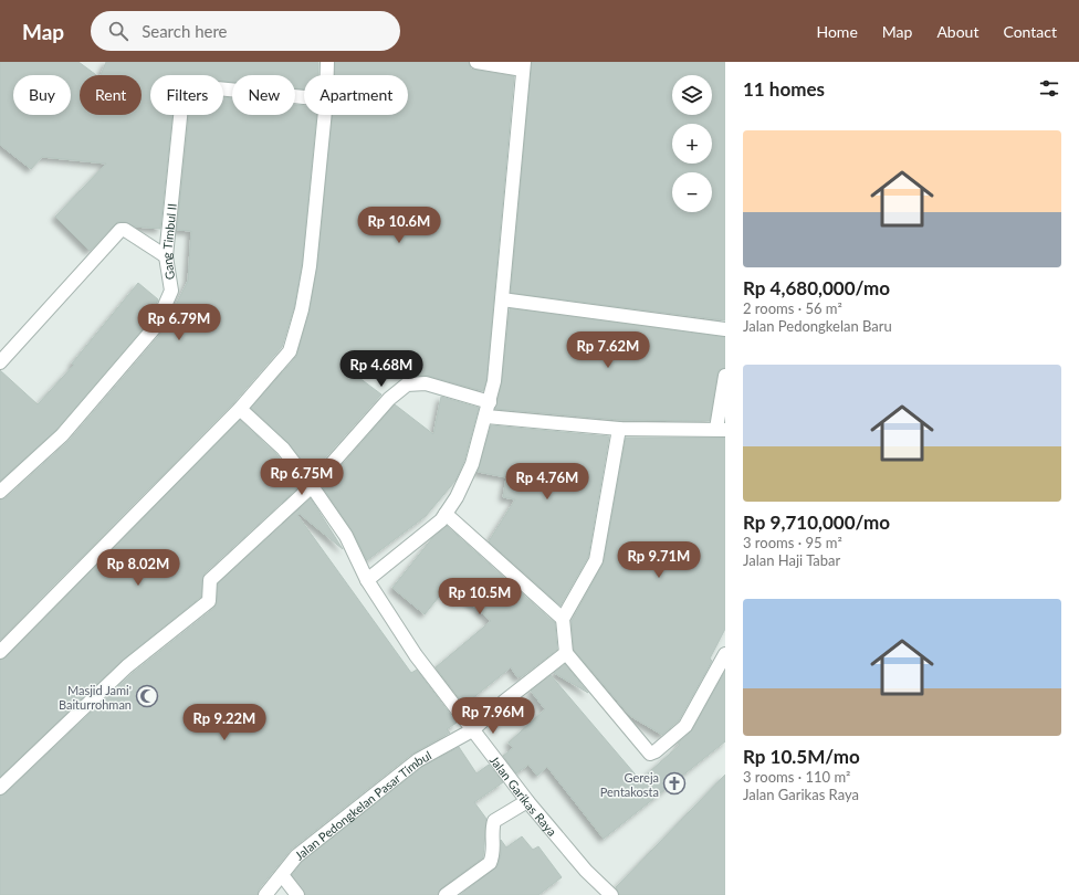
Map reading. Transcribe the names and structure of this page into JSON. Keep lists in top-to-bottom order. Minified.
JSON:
{"streets":{"street":["Gang Timbul II","Jalan Garikas Raya","Jalan Pedongkelan Pasar Timbul"]},"crossings":[["Jalan Garikas Raya","Jalan Pedongkelan Pasar Timbul"]],"places":{"mosque":["Masjid Jami' Baiturrohman"],"church":["Gereja Pentakosta"]},"page":{"header":"Map","search":"Search here","nav":["Home","Map","About","Contact"],"heading":"11 homes","map_buttons":["+","−"],"chip":["Buy","Rent","Filters","New","Apartment"],"list":[{"name":"Rp 4,680,000/mo","note":"2 rooms · 56 m² · Jalan Pedongkelan Baru"},{"name":"Rp 9,710,000/mo","note":"3 rooms · 95 m² · Jalan Haji Tabar"},{"name":"Rp 10.5M/mo","note":"3 rooms · 110 m² · Jalan Garikas Raya"}],"price":["Rp 10.6M","Rp 6.79M","Rp 7.62M","Rp 4.68M","Rp 6.75M","Rp 4.76M","Rp 9.71M","Rp 8.02M","Rp 10.5M","Rp 7.96M","Rp 9.22M"]}}
